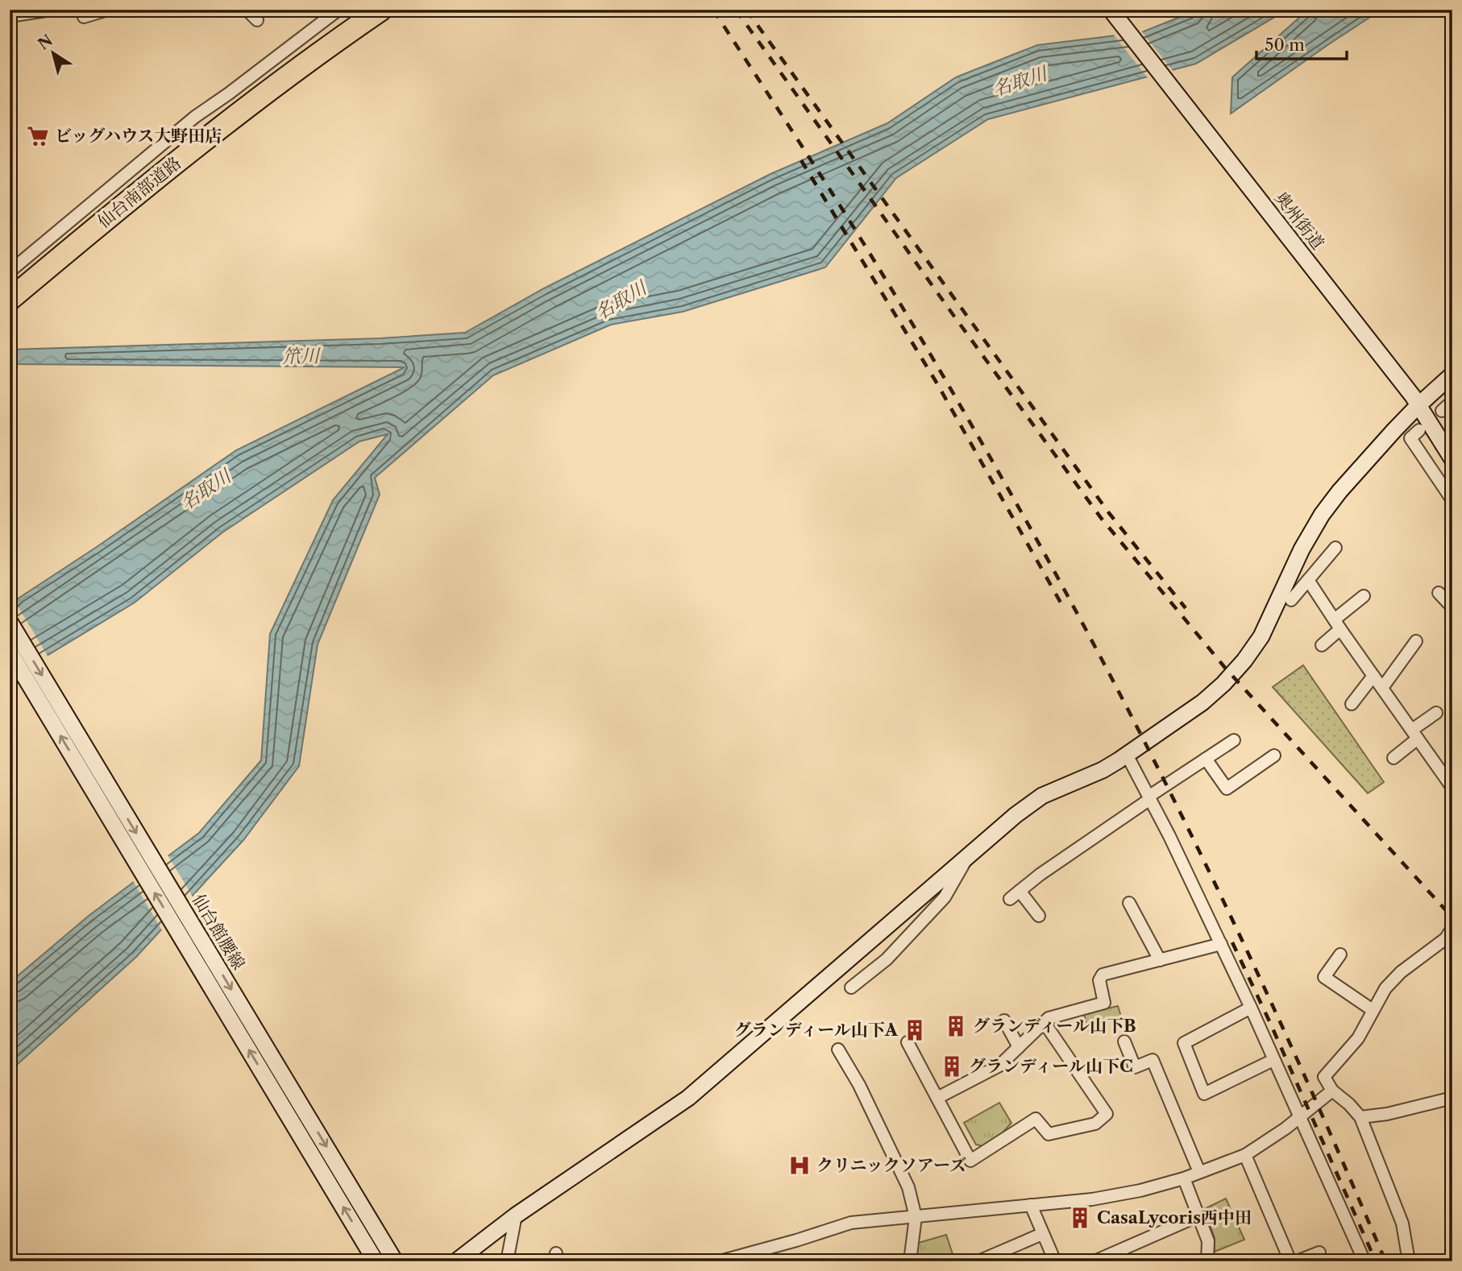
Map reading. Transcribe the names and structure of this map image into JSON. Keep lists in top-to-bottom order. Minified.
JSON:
{"streets":{"highway":["仙台南部道路"],"main road":["奥州街道","仙台館腰線"]},"water":["名取川","笊川"],"places":{"supermarket":["ビッグハウス大野田店"],"building":["グランディール山下B","グランディール山下A","グランディール山下C","CasaLycoris西中田"],"hospital":["クリニックソアーズ"]},"scale_bar":"50 m","north":"top left"}
